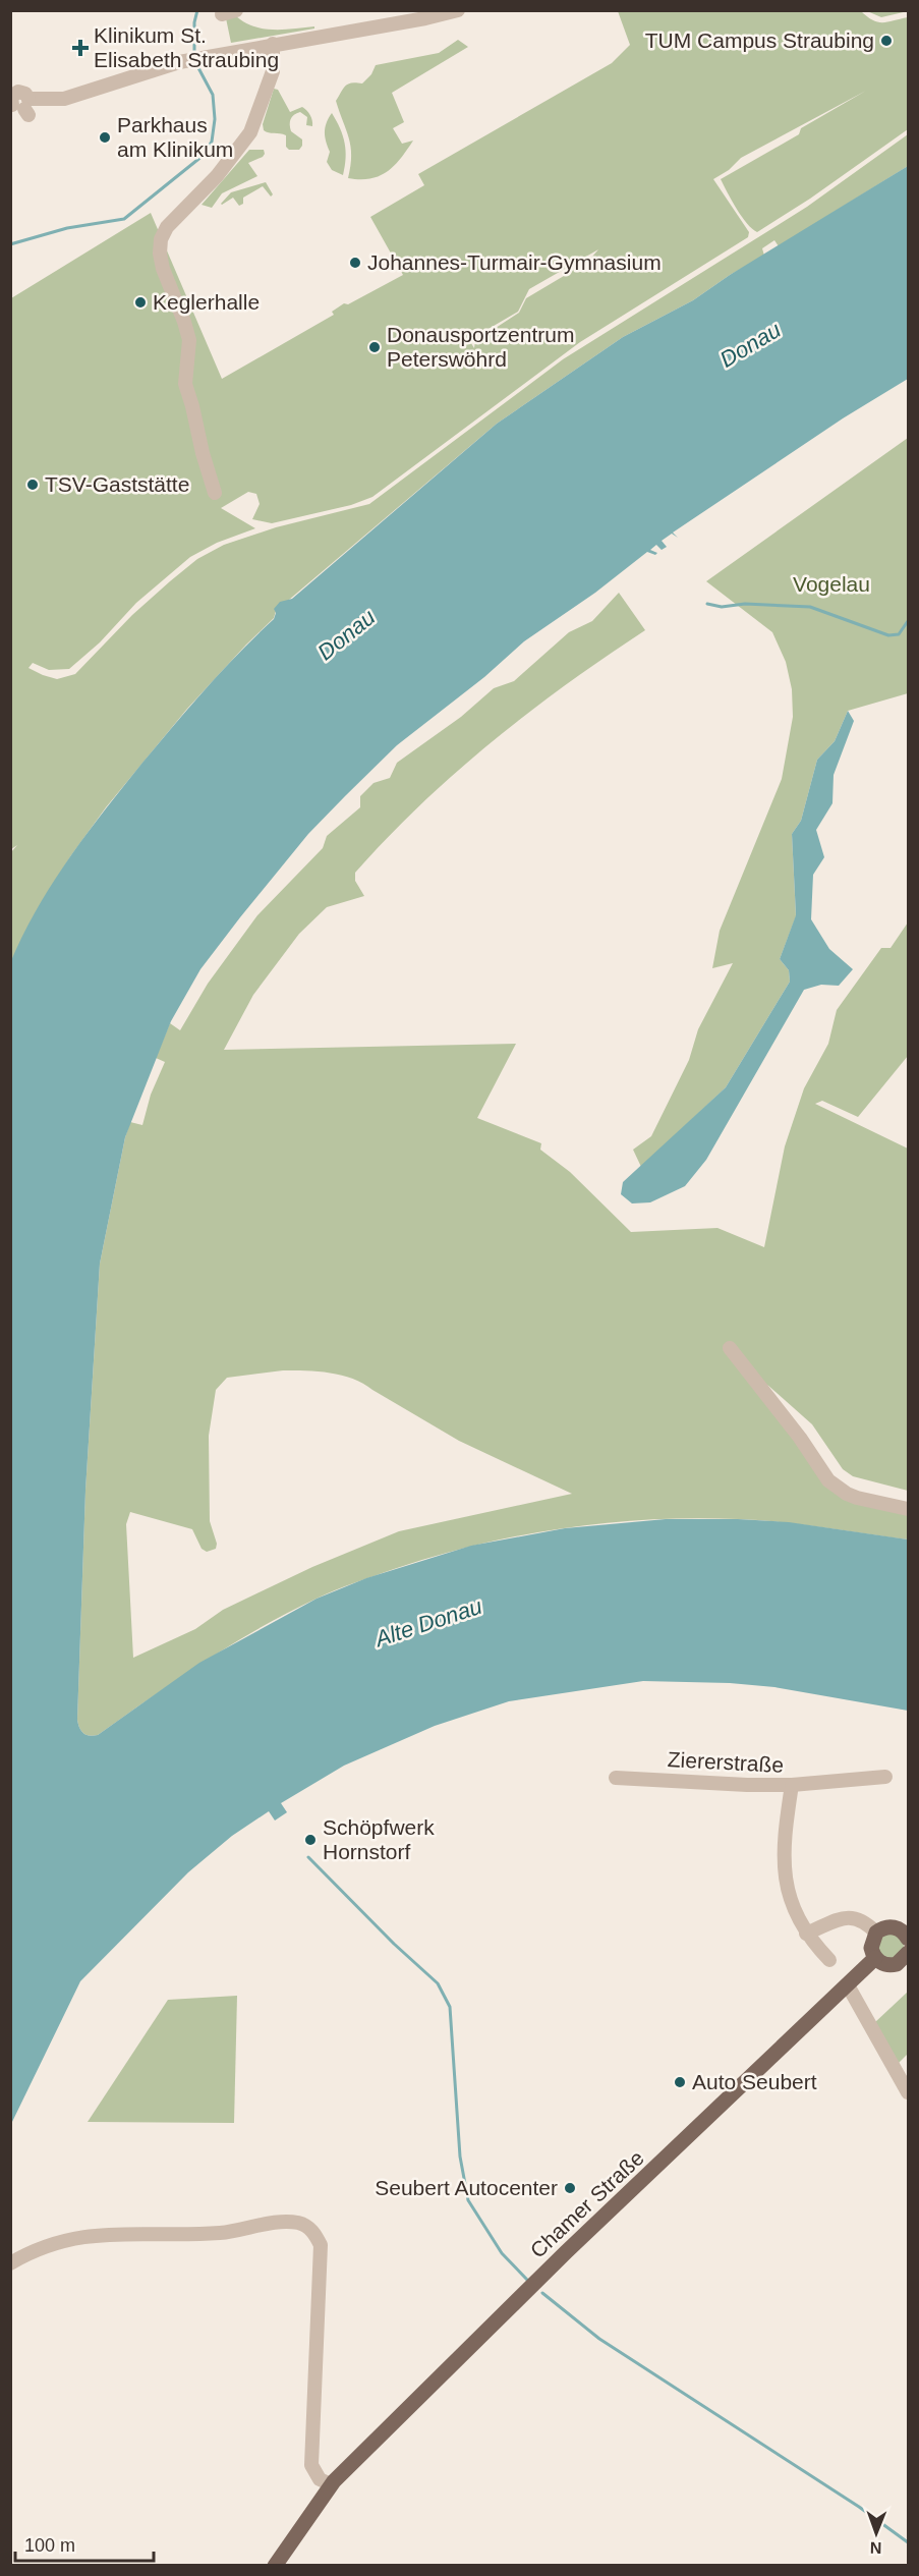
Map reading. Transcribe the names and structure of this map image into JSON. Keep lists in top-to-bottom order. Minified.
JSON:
{"streets":{"main road":["Chamer Straße"],"street":["Ziererstraße"]},"water":["Donau","Alte Donau"],"parks":["Vogelau"],"places":{"other":["TUM Campus Straubing","Parkhaus am Klinikum","Johannes-Turmair-Gymnasium","Keglerhalle","Donausportzentrum Peterswöhrd","TSV-Gaststätte","Schöpfwerk Hornstorf","Auto Seubert","Seubert Autocenter"],"health":["Klinikum St. Elisabeth Straubing"]},"scale_bar":"100 m","north":"bottom"}
